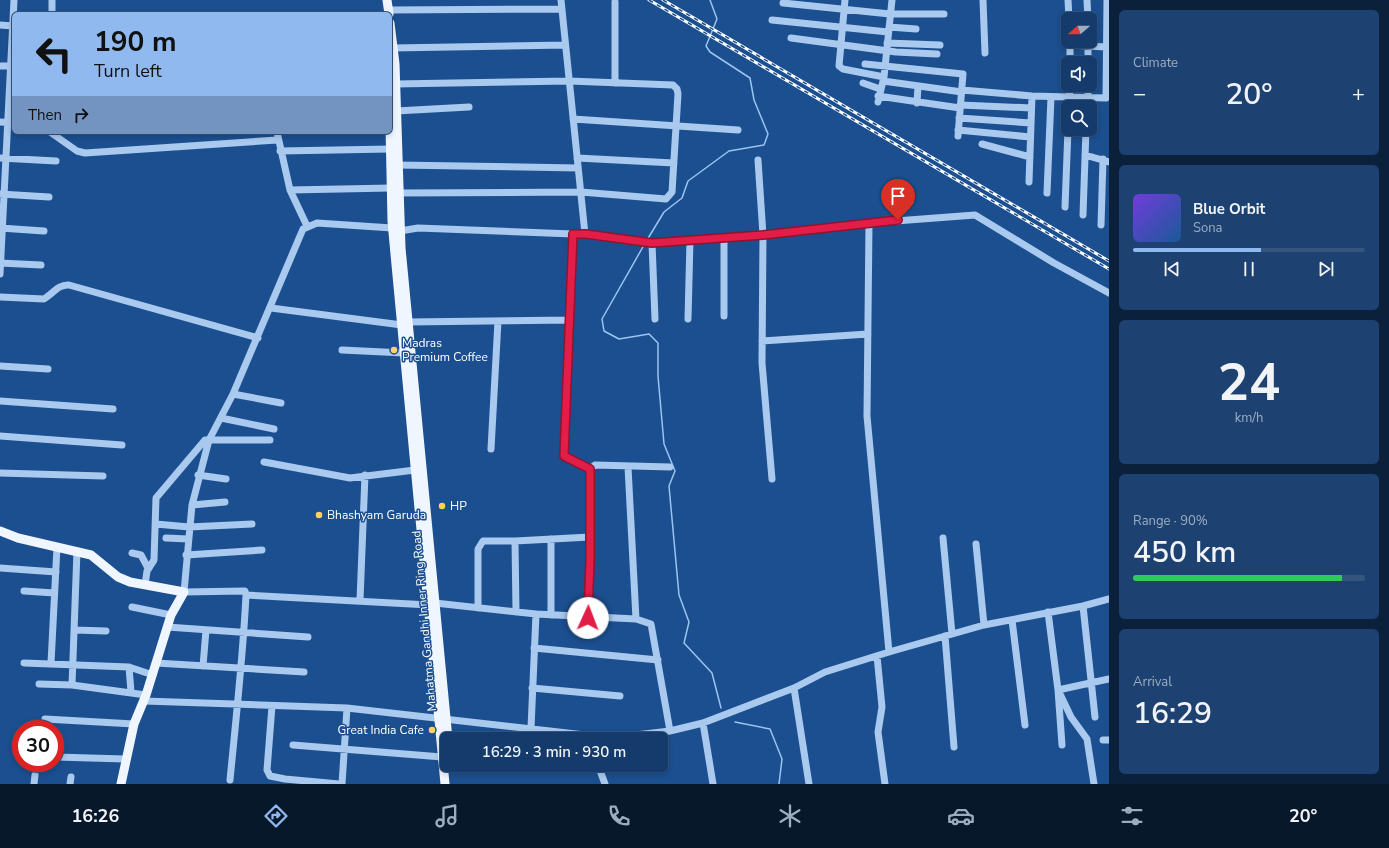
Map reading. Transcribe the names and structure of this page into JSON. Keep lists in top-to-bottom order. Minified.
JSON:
{"streets":{"main road":["Mahatma Gandhi Inner Ring Road"]},"places":["Madras Premium Coffee","HP","Bhashyam Garuda","Great India Cafe"],"north":"left","page":{"tile":["Climate",["24","km/h"],["Range · 90%","450 km"],["Arrival","16:29"]],"turn":["190 m","Turn left"],"heat":["−","20°","+"],"then":"Then","song":["Blue Orbit","Sona"],"limit":"30","trip":"16:29 · 3 min · 930 m","tabs":["16:26","20°"]}}
